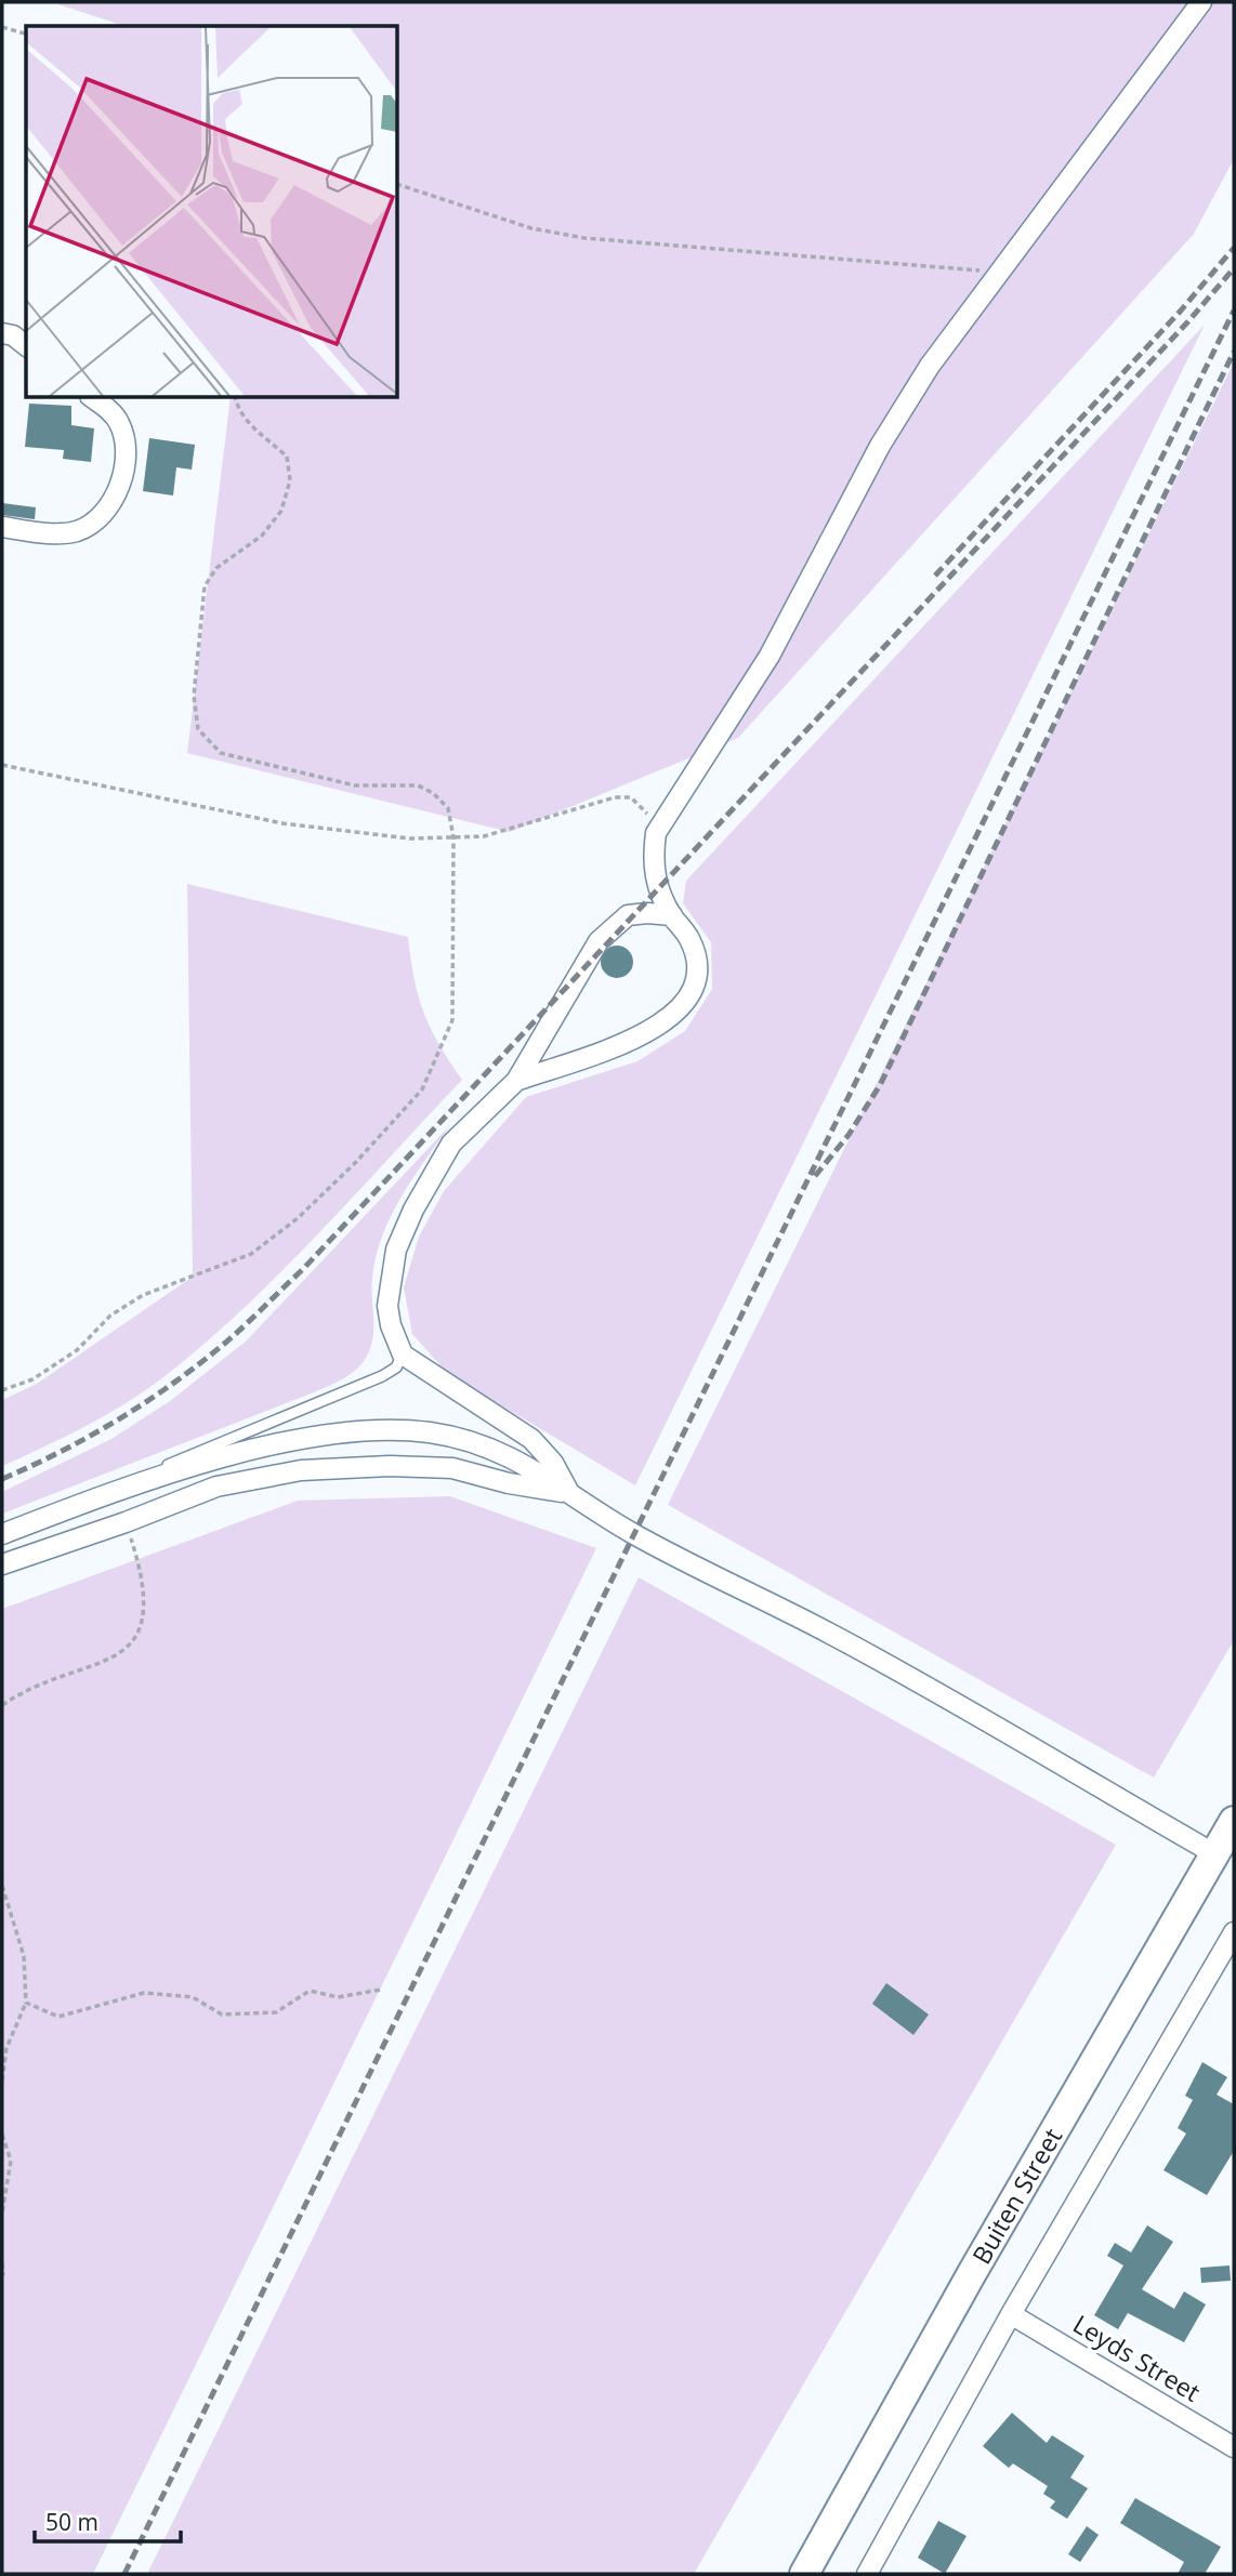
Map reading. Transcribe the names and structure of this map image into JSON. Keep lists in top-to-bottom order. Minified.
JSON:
{"streets":{"street":["Buiten Street","Leyds Street"]},"scale_bar":"50 m"}
